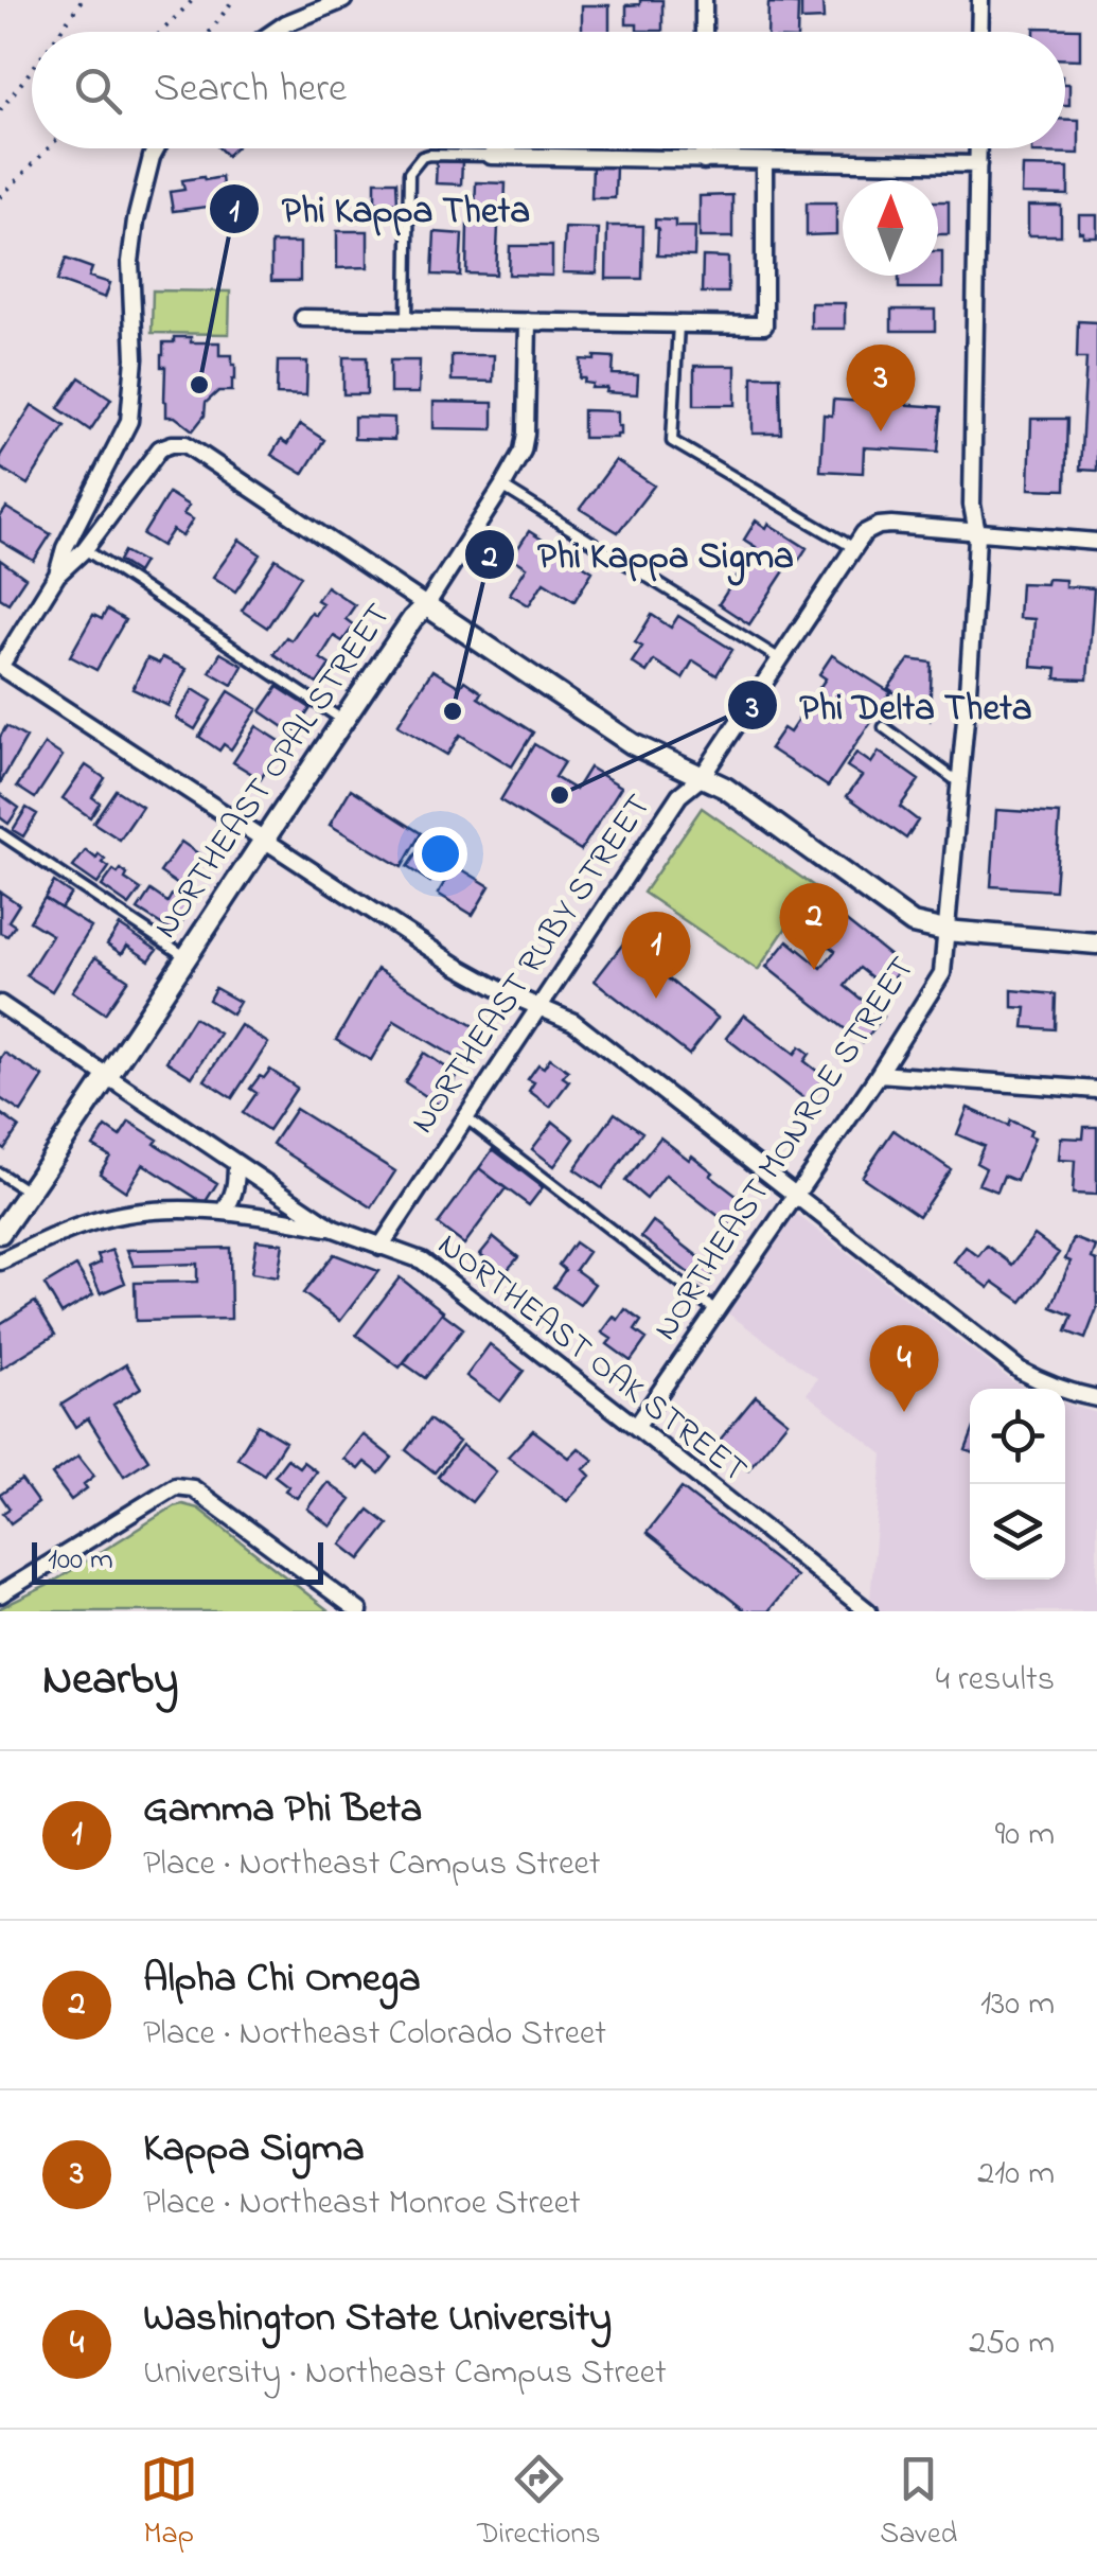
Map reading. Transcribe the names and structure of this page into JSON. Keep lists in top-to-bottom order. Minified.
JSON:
{"streets":{"street":["NORTHEAST OPAL STREET","NORTHEAST RUBY STREET","NORTHEAST MONROE STREET","NORTHEAST OAK STREET"]},"crossings":[["NORTHEAST OPAL STREET","NORTHEAST OAK STREET"],["NORTHEAST RUBY STREET","NORTHEAST MONROE STREET"],["NORTHEAST RUBY STREET","NORTHEAST OAK STREET"],["NORTHEAST MONROE STREET","NORTHEAST OAK STREET"]],"places":["Phi Kappa Theta","Phi Kappa Sigma","Phi Delta Theta"],"scale_bar":"100 m","north":"top","page":{"search":"Search here","pins":["3","2","1","4"],"scale":"100 m","heading":["Nearby","4 results"],"list":[{"mark":"1","name":"Gamma Phi Beta","note":"Place · Northeast Campus Street","value":"90 m"},{"mark":"2","name":"Alpha Chi Omega","note":"Place · Northeast Colorado Street","value":"130 m"},{"mark":"3","name":"Kappa Sigma","note":"Place · Northeast Monroe Street","value":"210 m"},{"mark":"4","name":"Washington State University","note":"University · Northeast Campus Street","value":"250 m"}],"nav":["Map","Directions","Saved"]}}
